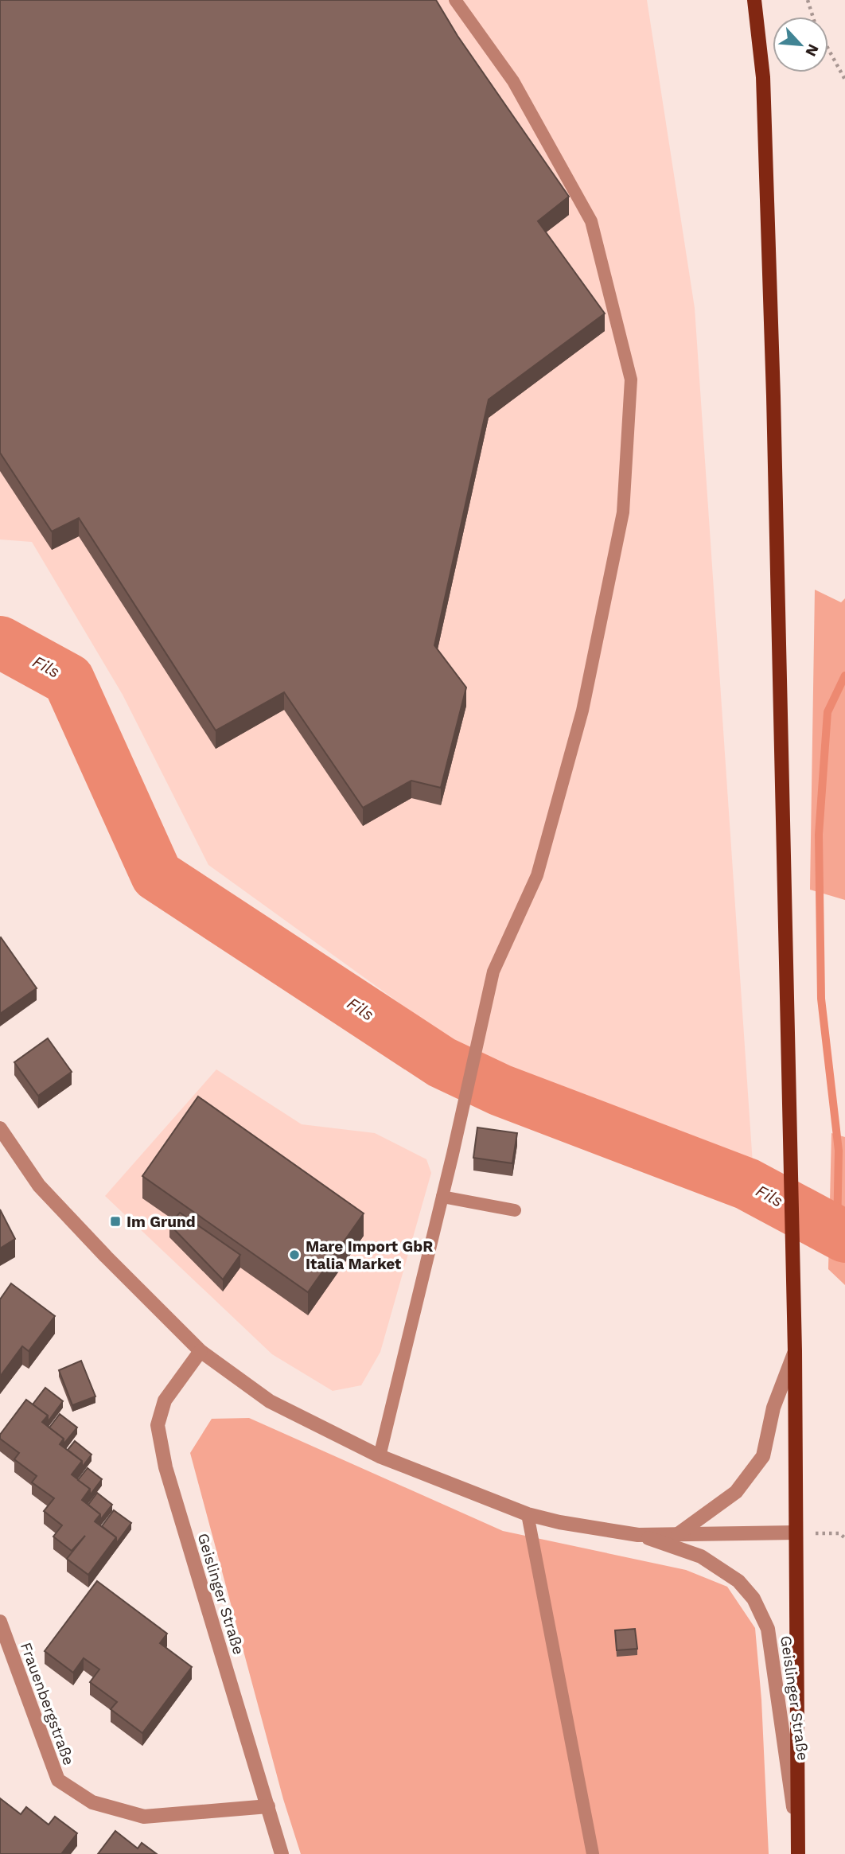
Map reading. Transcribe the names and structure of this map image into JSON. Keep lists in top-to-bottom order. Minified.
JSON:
{"streets":{"street":["Geislinger Straße","Frauenbergstraße"]},"crossings":[["Geislinger Straße","Frauenbergstraße"]],"water":["Fils"],"places":{"transit":["Im Grund"],"other":["Mare Import GbR Italia Market"]},"north":"bottom right"}
